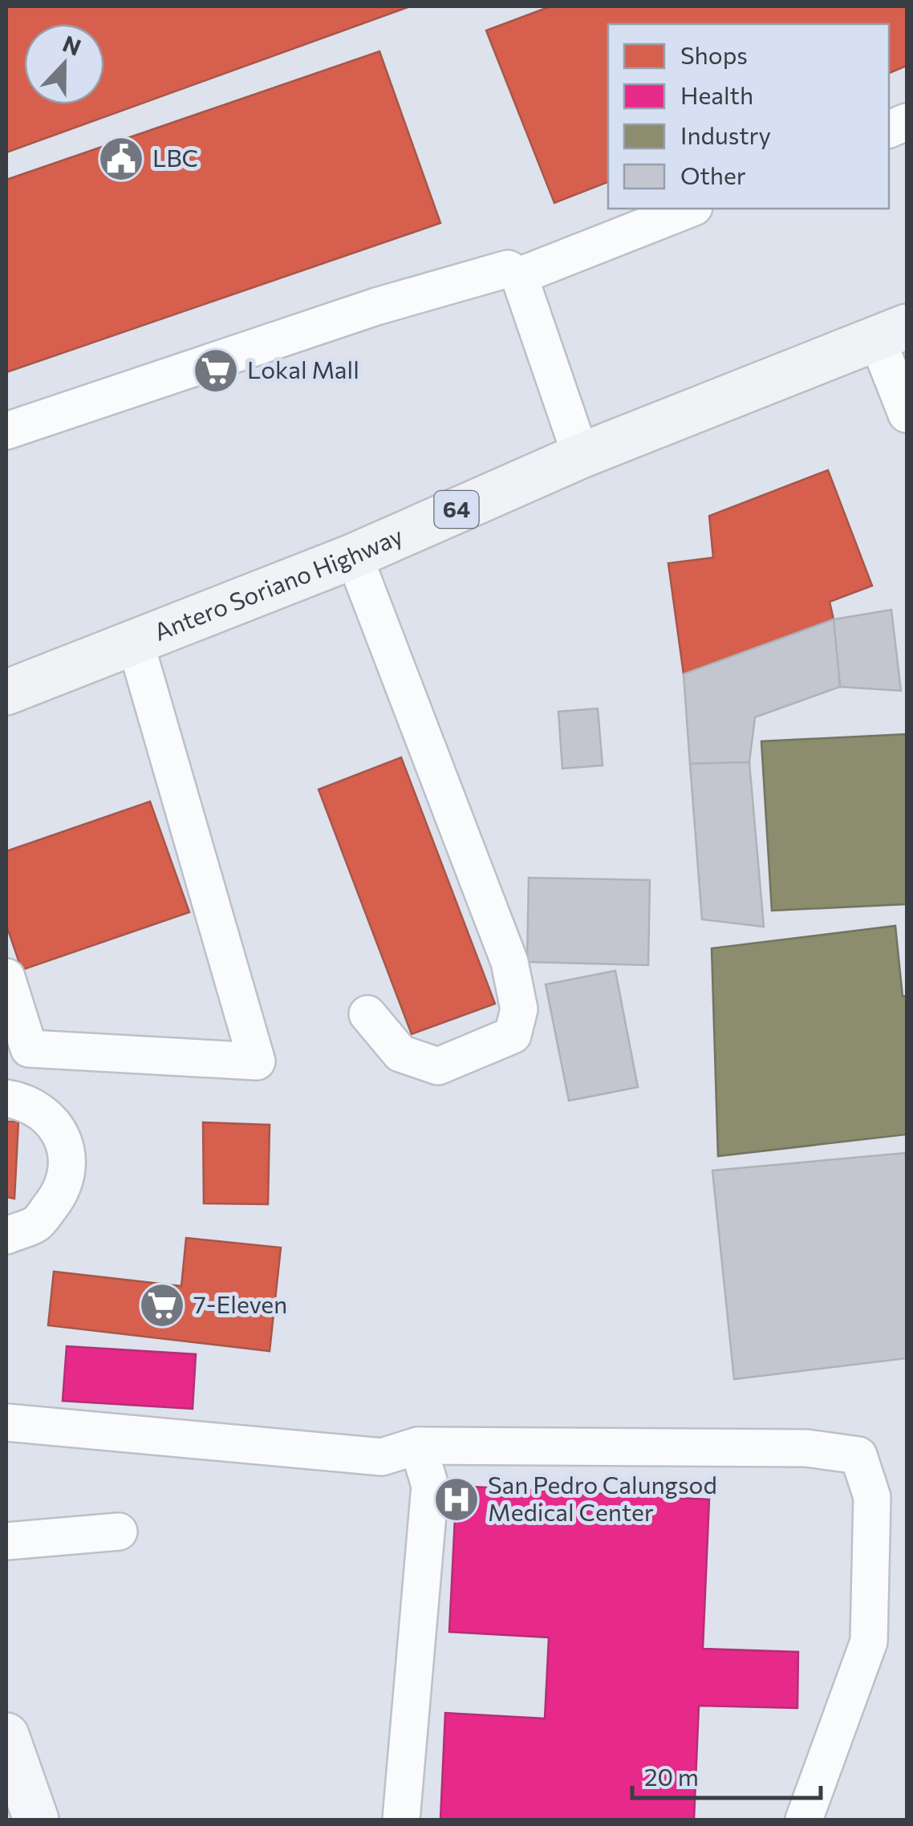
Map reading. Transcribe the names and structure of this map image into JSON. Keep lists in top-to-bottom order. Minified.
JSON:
{"streets":{"main road":["64","Antero Soriano Highway"]},"places":{"public building":["LBC"],"supermarket":["Lokal Mall","7-Eleven"],"hospital":["San Pedro Calungsod Medical Center"]},"legend":["Shops","Health","Industry","Other"],"scale_bar":"20 m","north":"top"}
